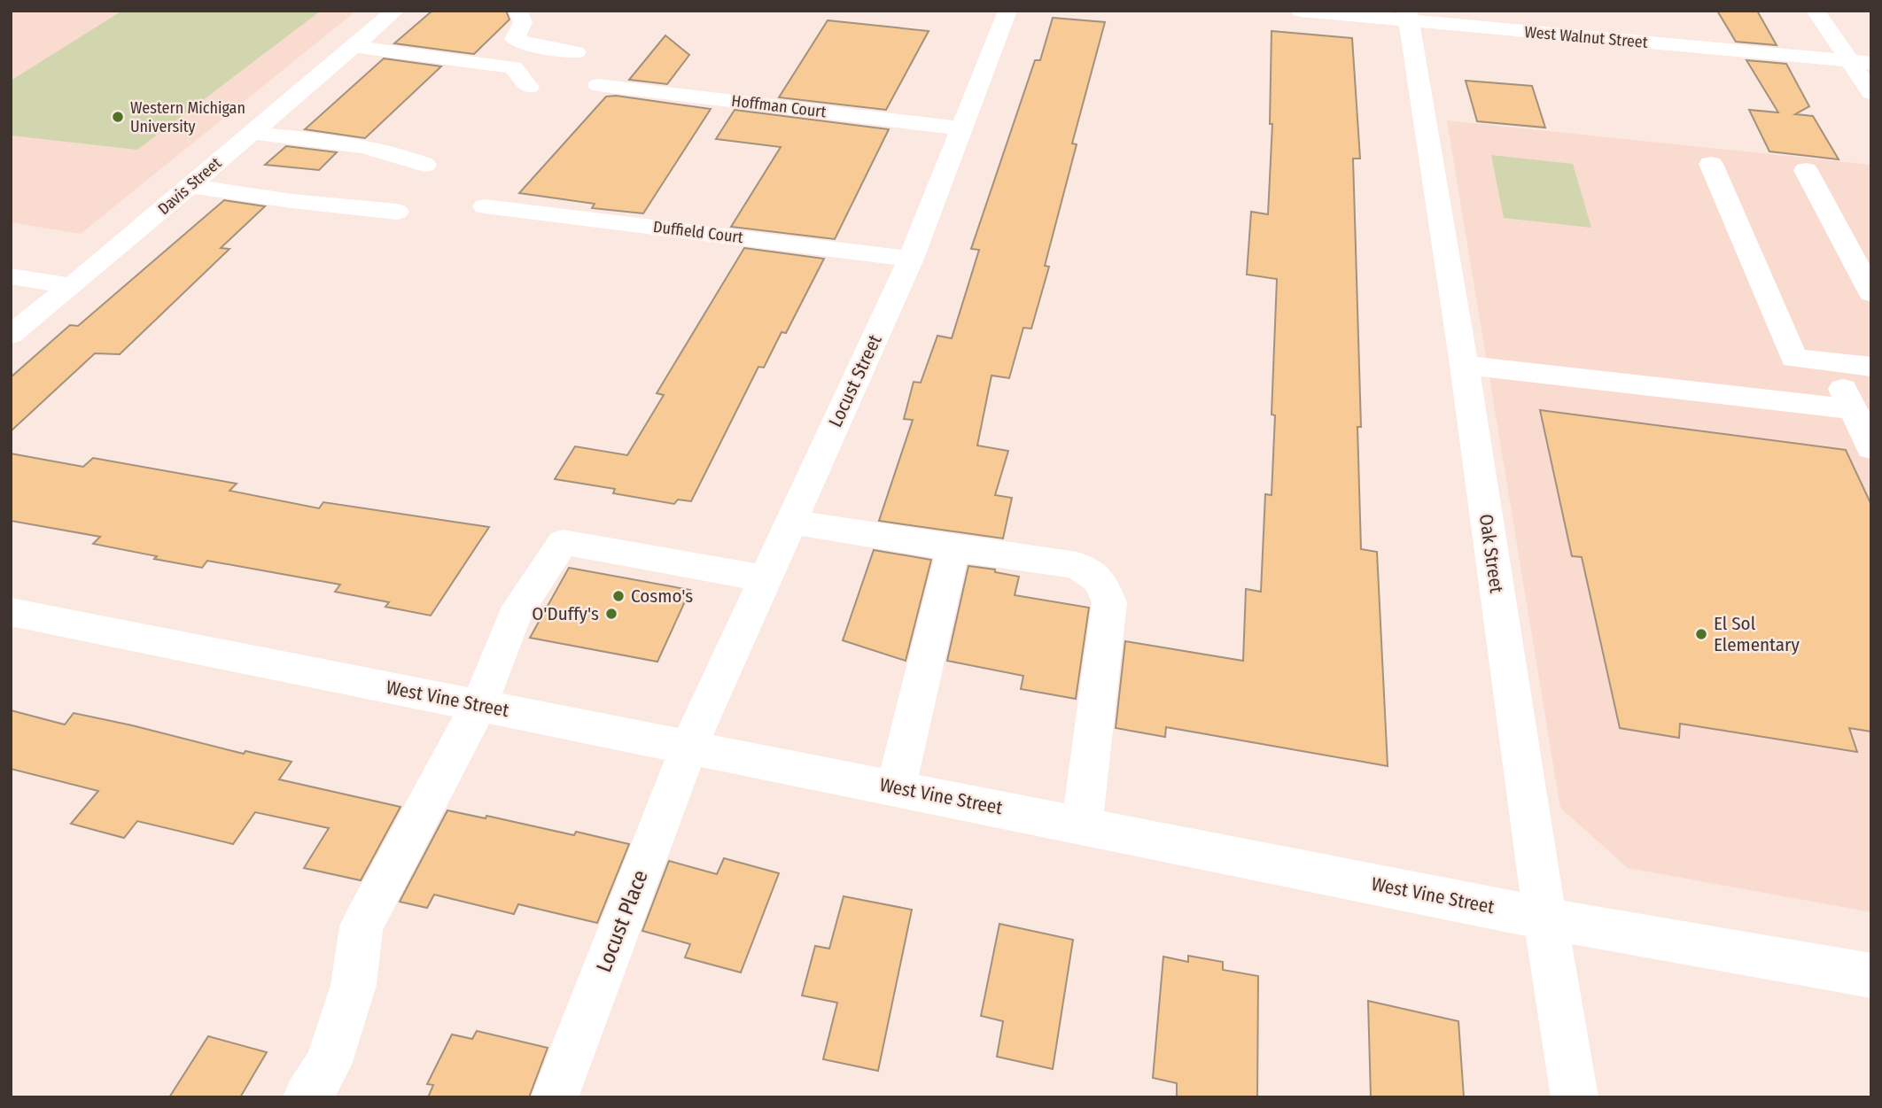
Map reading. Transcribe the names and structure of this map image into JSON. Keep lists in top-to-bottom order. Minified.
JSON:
{"streets":{"street":["West Walnut Street","Hoffman Court","Davis Street","Duffield Court","Locust Street","Oak Street","West Vine Street","Locust Place"]},"crossings":[["West Walnut Street","Oak Street"],["Hoffman Court","Locust Street"],["Duffield Court","Locust Street"],["Locust Street","West Vine Street"],["Locust Street","Locust Place"],["Oak Street","West Vine Street"],["West Vine Street","Locust Place"]],"places":["Western Michigan University","Cosmo's","O'Duffy's","El Sol Elementary"]}
